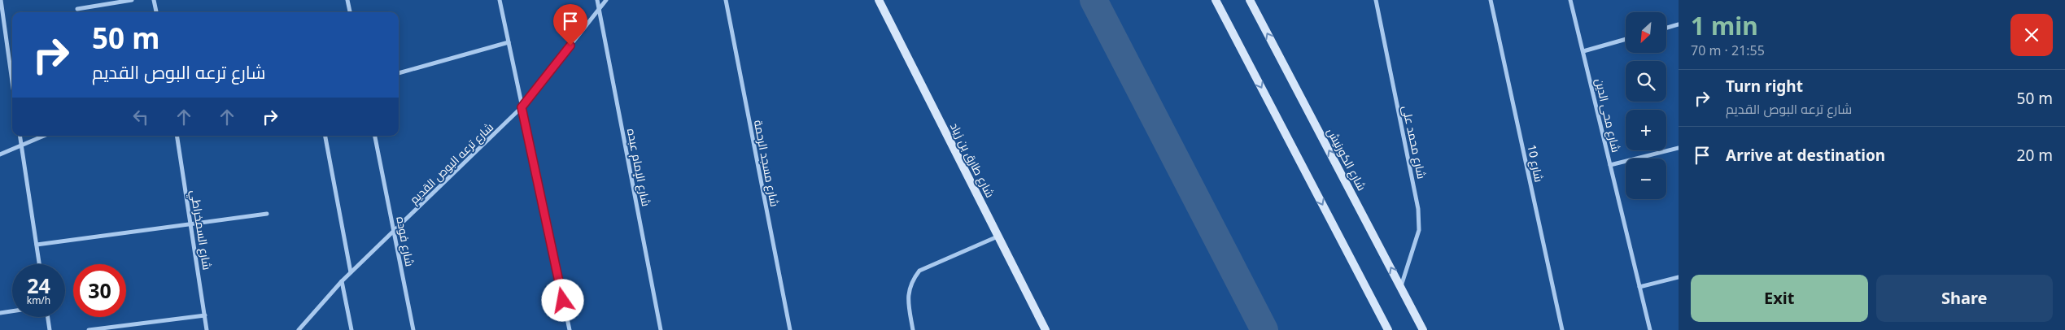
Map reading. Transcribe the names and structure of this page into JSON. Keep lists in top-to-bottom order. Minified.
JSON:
{"streets":{"main road":["شارع الكورنيش","شارع طارق بن زياد"],"street":["شارع محى الدين","شارع محمد على","شارع ترعه البوص القديم","شارع مسجد الرحمة","شارع 10","شارع الإمام عبده","شارع السمخراطي","شارع فوده"]},"crossings":[["شارع محمد على","شارع الكورنيش"],["شارع ترعه البوص القديم","شارع الإمام عبده"],["شارع ترعه البوص القديم","شارع فوده"]],"north":"bottom left","page":{"heading":["1 min","70 m · 21:55"],"map_buttons":["+","−"],"turn":["50 m","شارع ترعه البوص القديم"],"list":[{"name":"Turn right","note":"شارع ترعه البوص القديم","value":"50 m"},{"name":"Arrive at destination","value":"20 m"}],"speed":"24 km/h","limit":"30","buttons":["Exit","Share"]}}
